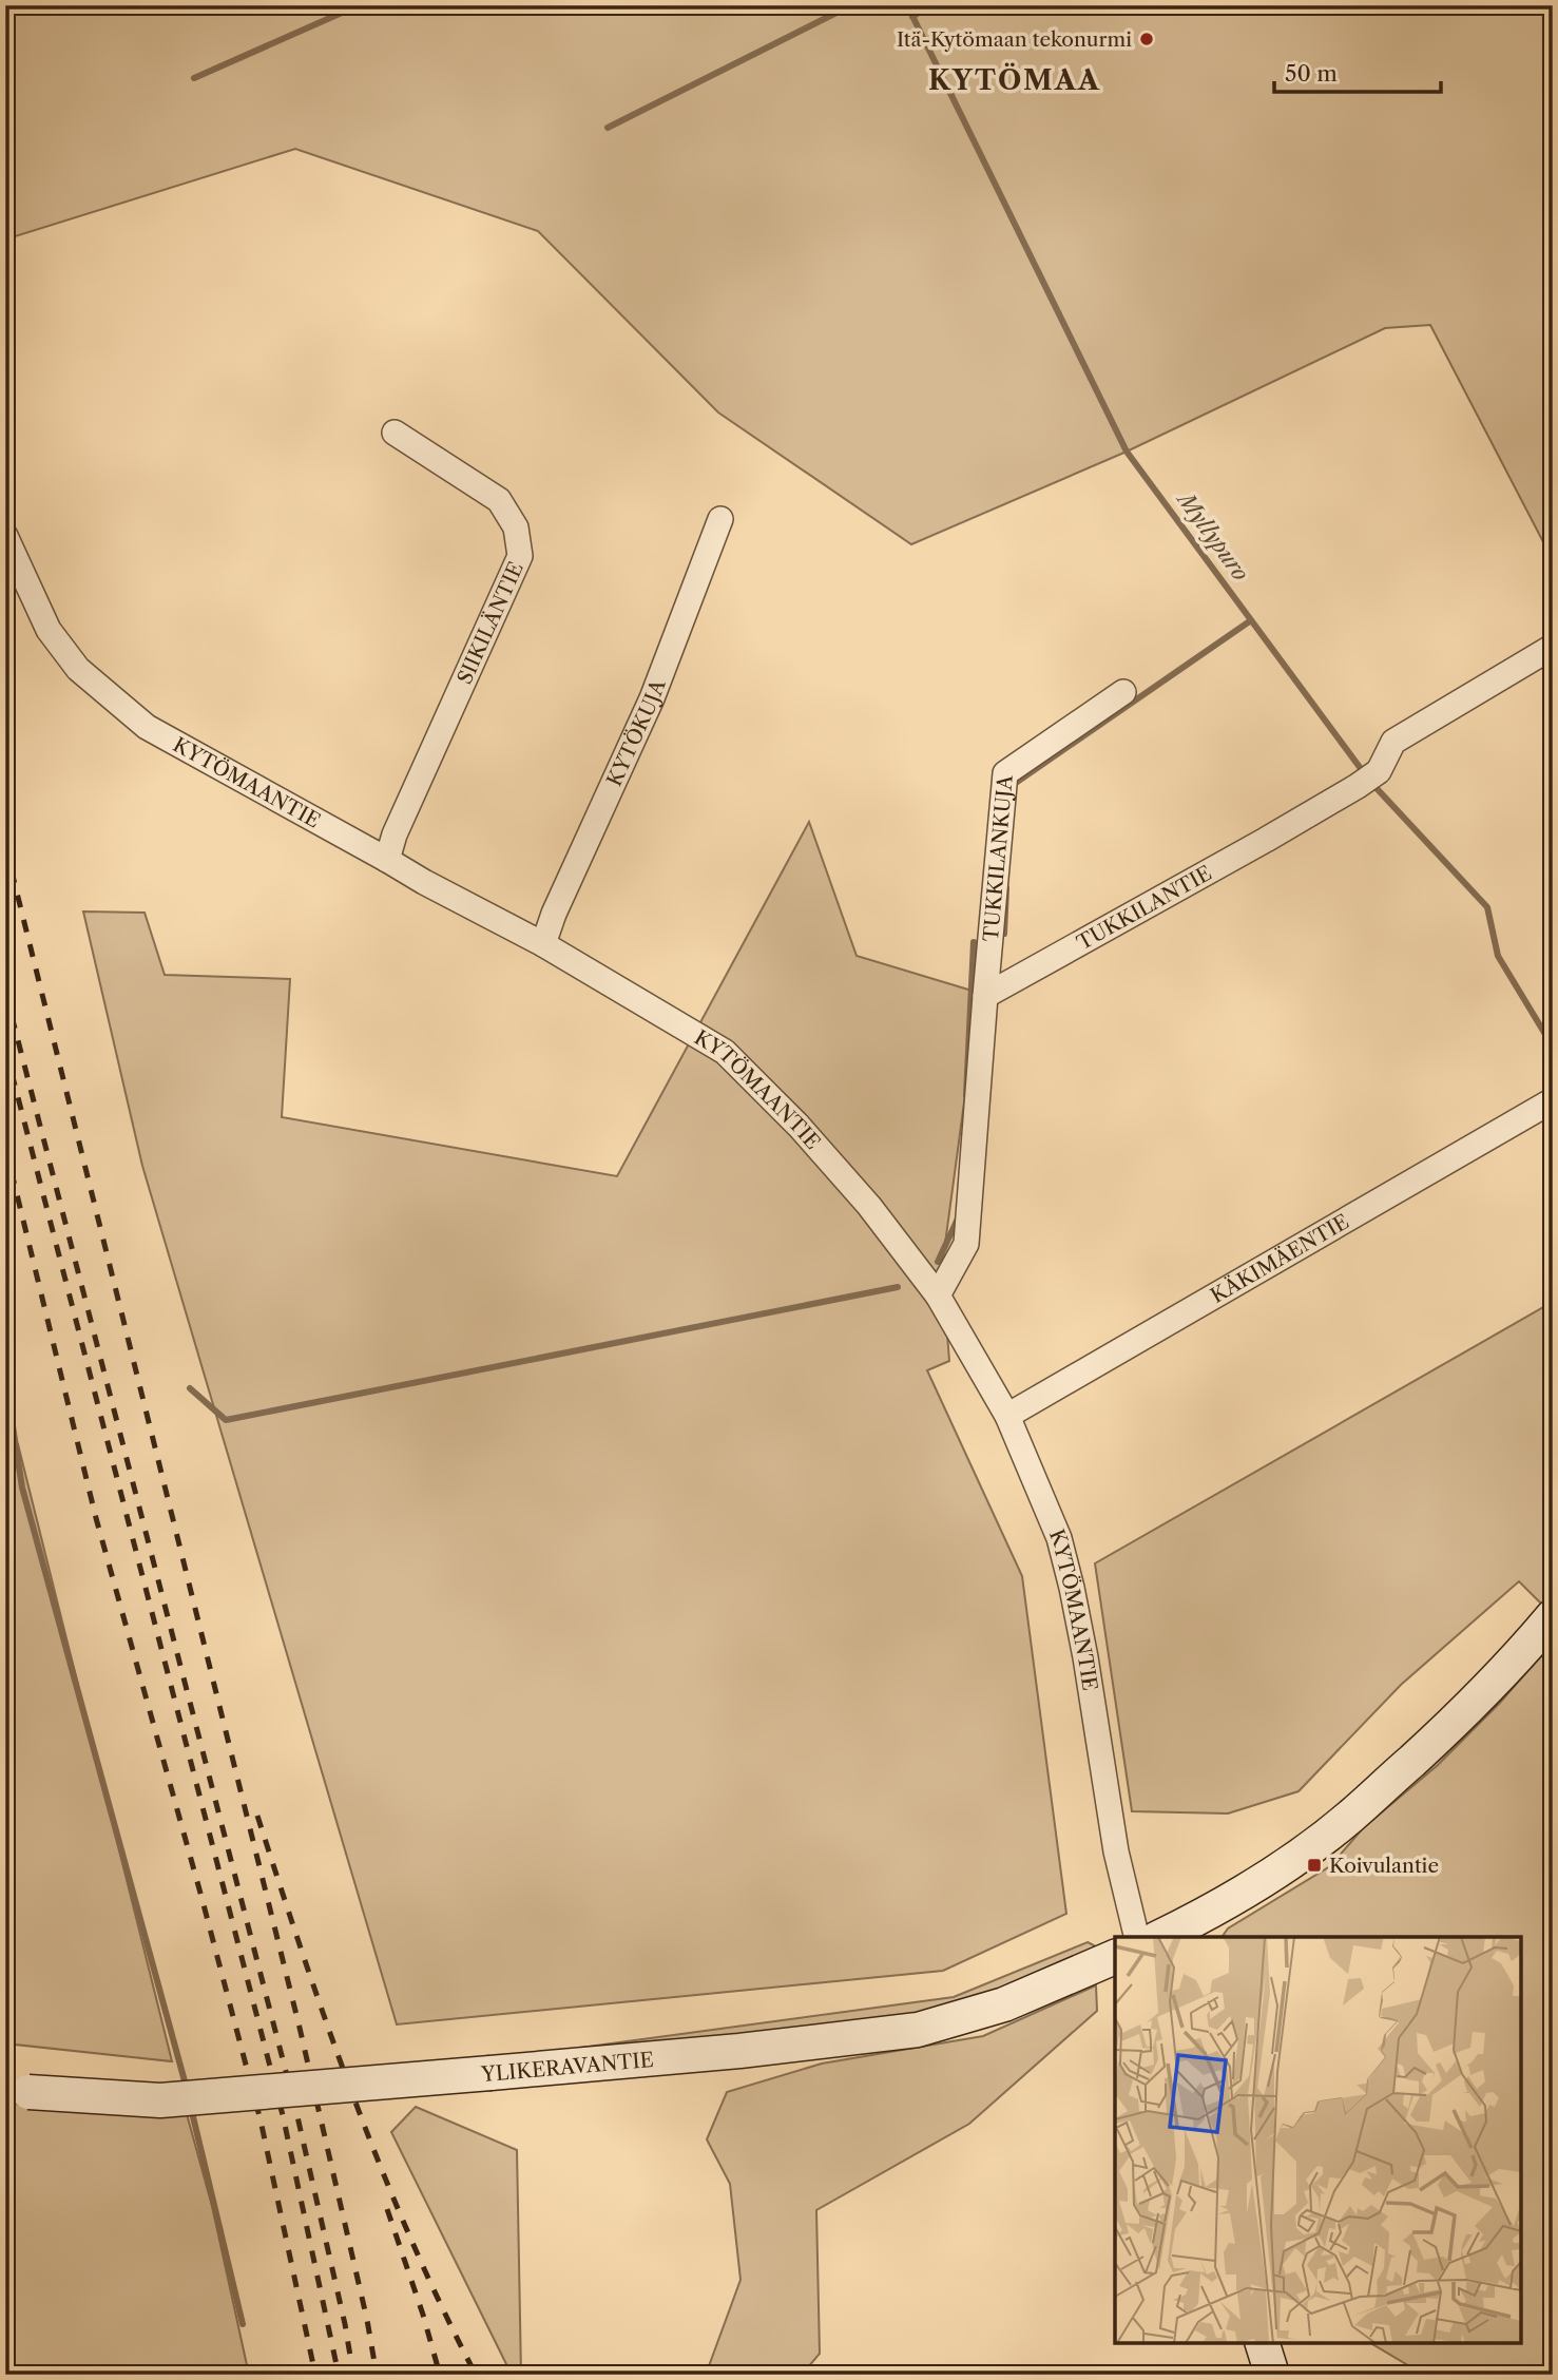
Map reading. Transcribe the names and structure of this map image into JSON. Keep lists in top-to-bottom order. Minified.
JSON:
{"streets":{"street":["SIIKILÄNTIE","KYTÖKUJA","KYTÖMAANTIE","TUKKILANKUJA","TUKKILANTIE","KÄKIMÄENTIE","YLIKERAVANTIE"]},"crossings":[["SIIKILÄNTIE","KYTÖMAANTIE"],["KYTÖKUJA","KYTÖMAANTIE"],["KYTÖMAANTIE","KÄKIMÄENTIE"],["TUKKILANKUJA","TUKKILANTIE"]],"districts":["KYTÖMAA"],"water":["Myllypuro"],"places":{"other":["Itä-Kytömaan tekonurmi"],"transit":["Koivulantie"]},"scale_bar":"50 m"}
